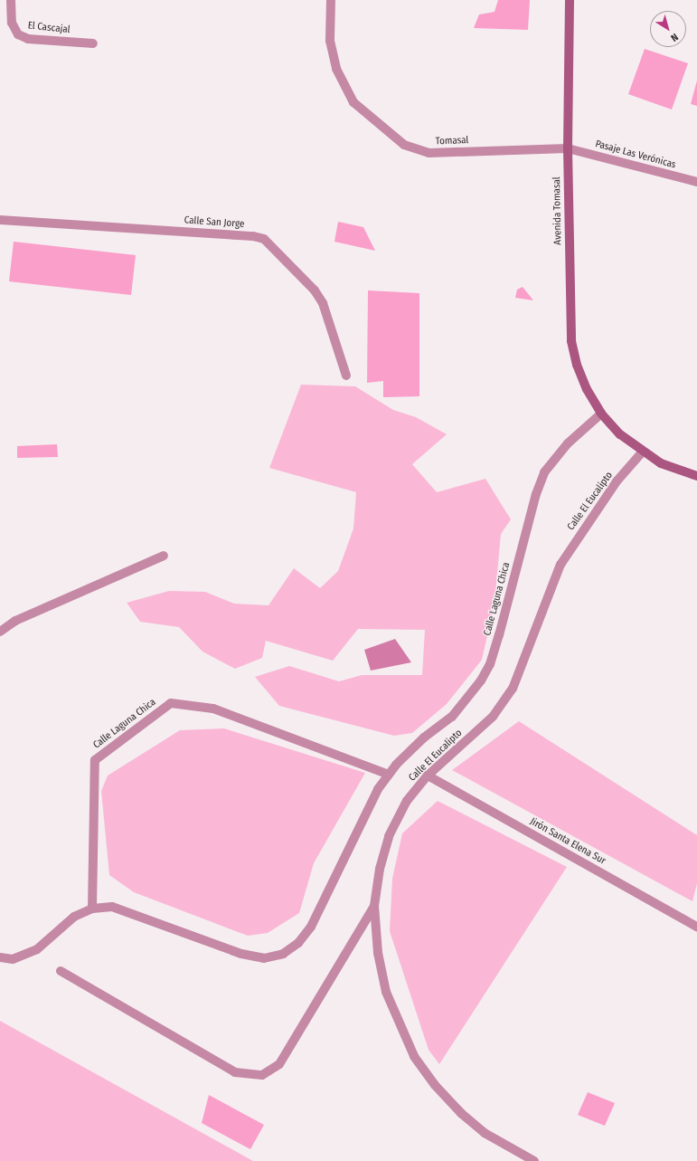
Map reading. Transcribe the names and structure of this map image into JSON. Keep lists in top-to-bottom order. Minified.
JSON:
{"streets":{"street":["El Cascajal","Tomasal","Pasaje Las Verónicas","Avenida Tomasal","Calle San Jorge","Calle El Eucalipto","Calle Laguna Chica","Jirón Santa Elena Sur"]},"crossings":[["Tomasal","Pasaje Las Verónicas"],["Tomasal","Avenida Tomasal"],["Pasaje Las Verónicas","Avenida Tomasal"],["Avenida Tomasal","Calle El Eucalipto"],["Avenida Tomasal","Calle Laguna Chica"],["Calle El Eucalipto","Jirón Santa Elena Sur"]],"north":"bottom right"}
